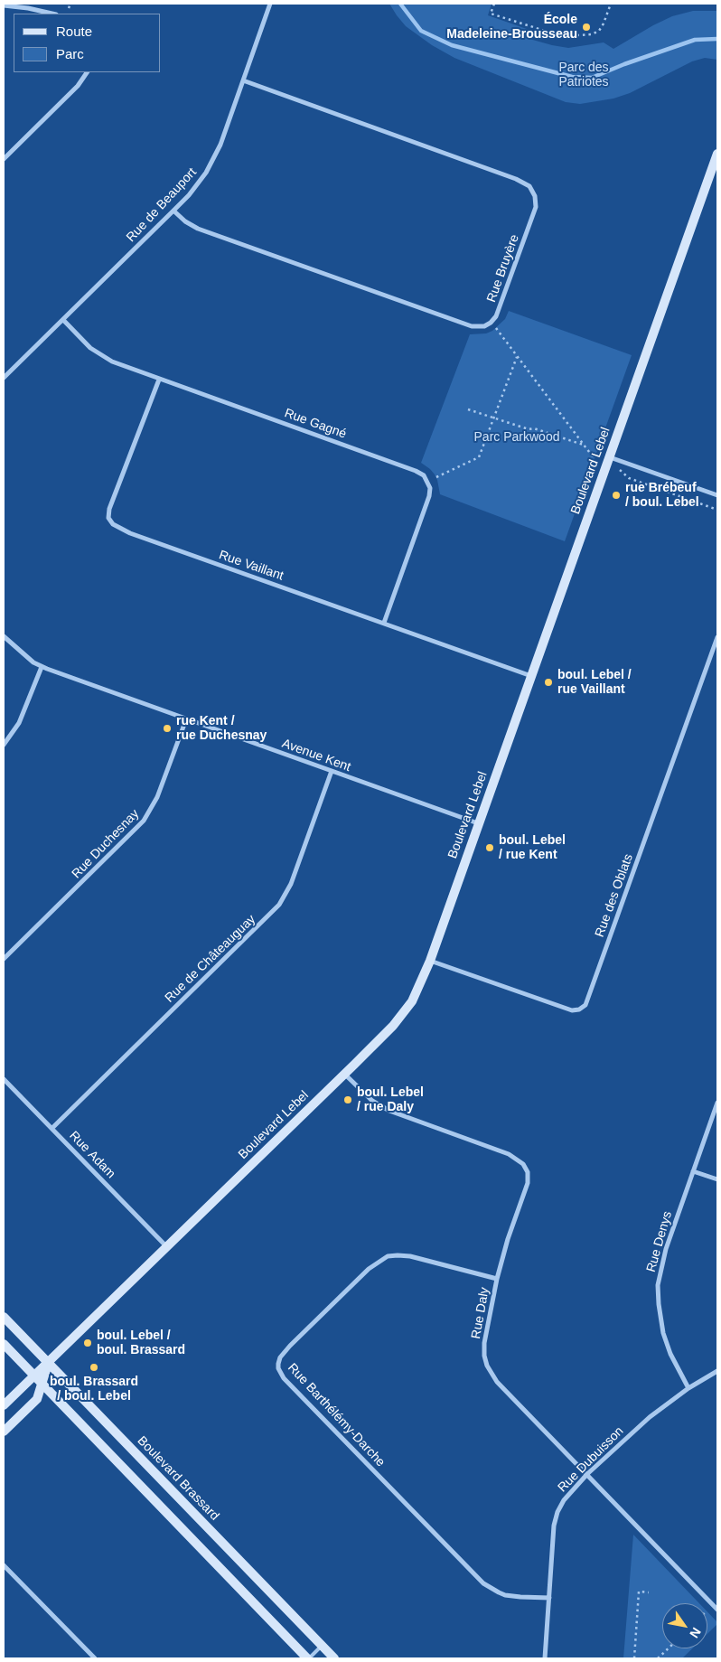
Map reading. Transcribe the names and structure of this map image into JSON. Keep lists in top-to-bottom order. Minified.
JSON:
{"streets":{"street":["Rue de Beauport","Rue Bruyère","Rue Gagné","Boulevard Lebel","Rue Vaillant","Avenue Kent","Rue Duchesnay","Rue des Oblats","Rue de Châteauguay","Rue Adam","Rue Denys","Rue Daly","Rue Barthélémy-Darche","Rue Dubuisson","Boulevard Brassard"]},"crossings":[["Rue de Beauport","Rue Bruyère"],["Rue de Beauport","Rue Gagné"],["Rue Gagné","Rue Vaillant"],["Boulevard Lebel","Rue Vaillant"],["Boulevard Lebel","Avenue Kent"],["Boulevard Lebel","Rue des Oblats"],["Boulevard Lebel","Rue Adam"],["Boulevard Lebel","Rue Daly"],["Boulevard Lebel","Boulevard Brassard"],["Avenue Kent","Rue Duchesnay"],["Avenue Kent","Rue de Châteauguay"],["Rue de Châteauguay","Rue Adam"],["Rue Denys","Rue Dubuisson"],["Rue Daly","Rue Barthélémy-Darche"],["Rue Daly","Rue Dubuisson"],["Rue Barthélémy-Darche","Rue Dubuisson"]],"parks":["Parc des Patriotes","Parc Parkwood"],"places":["École Madeleine-Brousseau","rue Brébeuf / boul. Lebel","boul. Lebel / rue Vaillant","rue Kent / rue Duchesnay","boul. Lebel / rue Kent","boul. Lebel / rue Daly","boul. Lebel / boul. Brassard","boul. Brassard / boul. Lebel"],"legend":["Route","Parc"],"north":"bottom right"}
